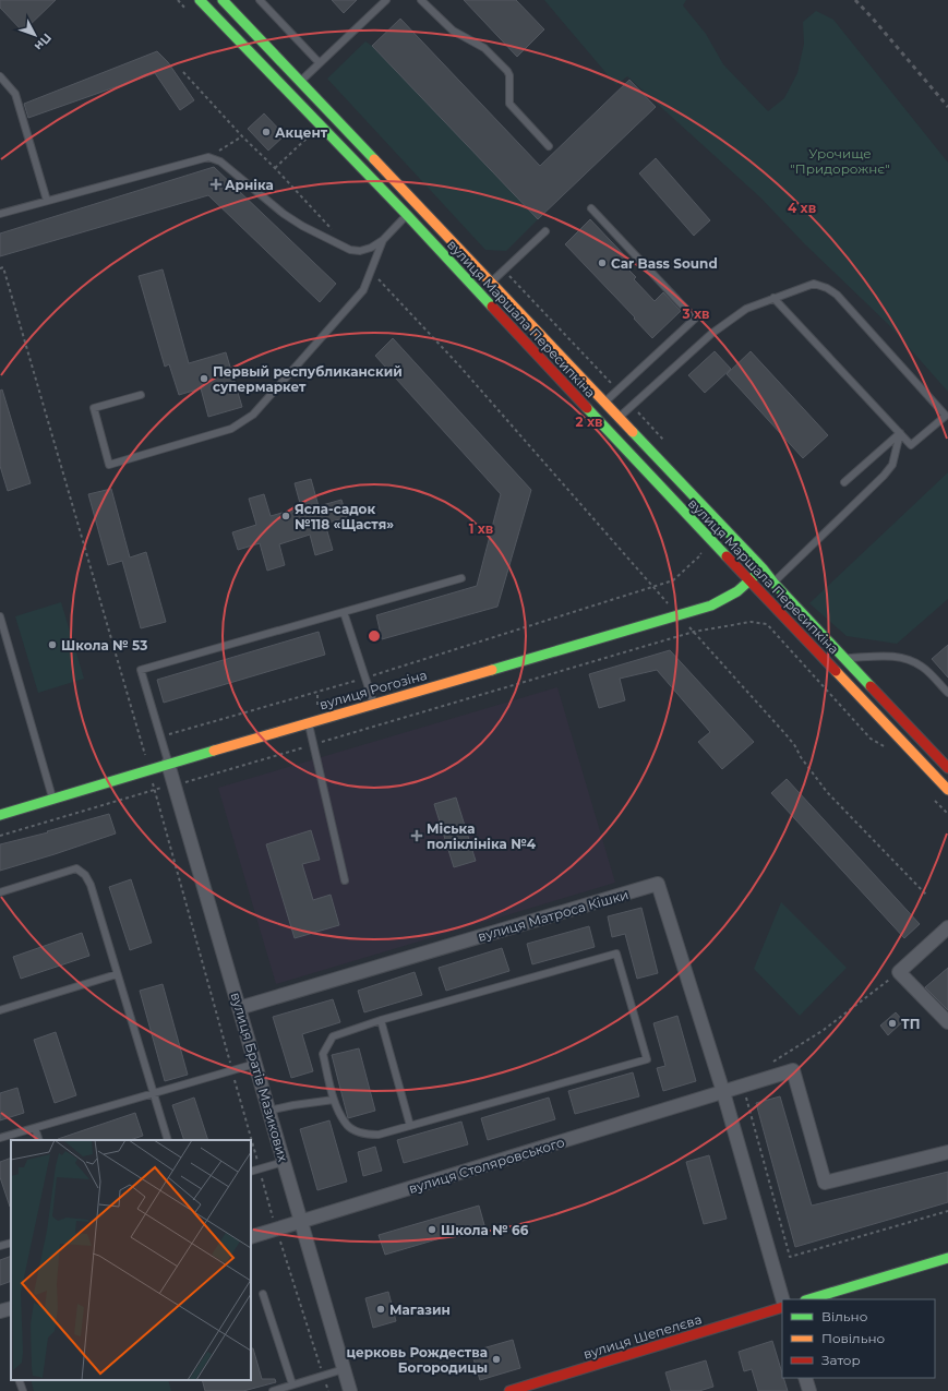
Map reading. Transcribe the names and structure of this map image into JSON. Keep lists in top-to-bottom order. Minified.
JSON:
{"streets":{"main road":["вулиця Маршала Пересипкіна","вулиця Рогозіна","вулиця Шепелєва"],"street":["вулиця Матроса Кішки","вулиця Братів Мазикових","вулиця Столяровського"]},"crossings":[["вулиця Маршала Пересипкіна","вулиця Рогозіна"],["вулиця Рогозіна","вулиця Братів Мазикових"],["вулиця Матроса Кішки","вулиця Братів Мазикових"],["вулиця Матроса Кішки","вулиця Столяровського"],["вулиця Братів Мазикових","вулиця Столяровського"]],"parks":["Урочище \"Придорожнє\""],"places":{"other":["Акцент","Car Bass Sound","Первый республиканский супермаркет","Ясла-садок №118 «Щастя»","Школа № 53","ТП","Школа № 66","Магазин","церковь Рождества Богородицы"],"health":["Арніка","Міська поліклініка №4"]},"legend":["Вільно","Повільно","Затор"],"north":"bottom right","rings":["4 хв","3 хв","2 хв","1 хв"]}
